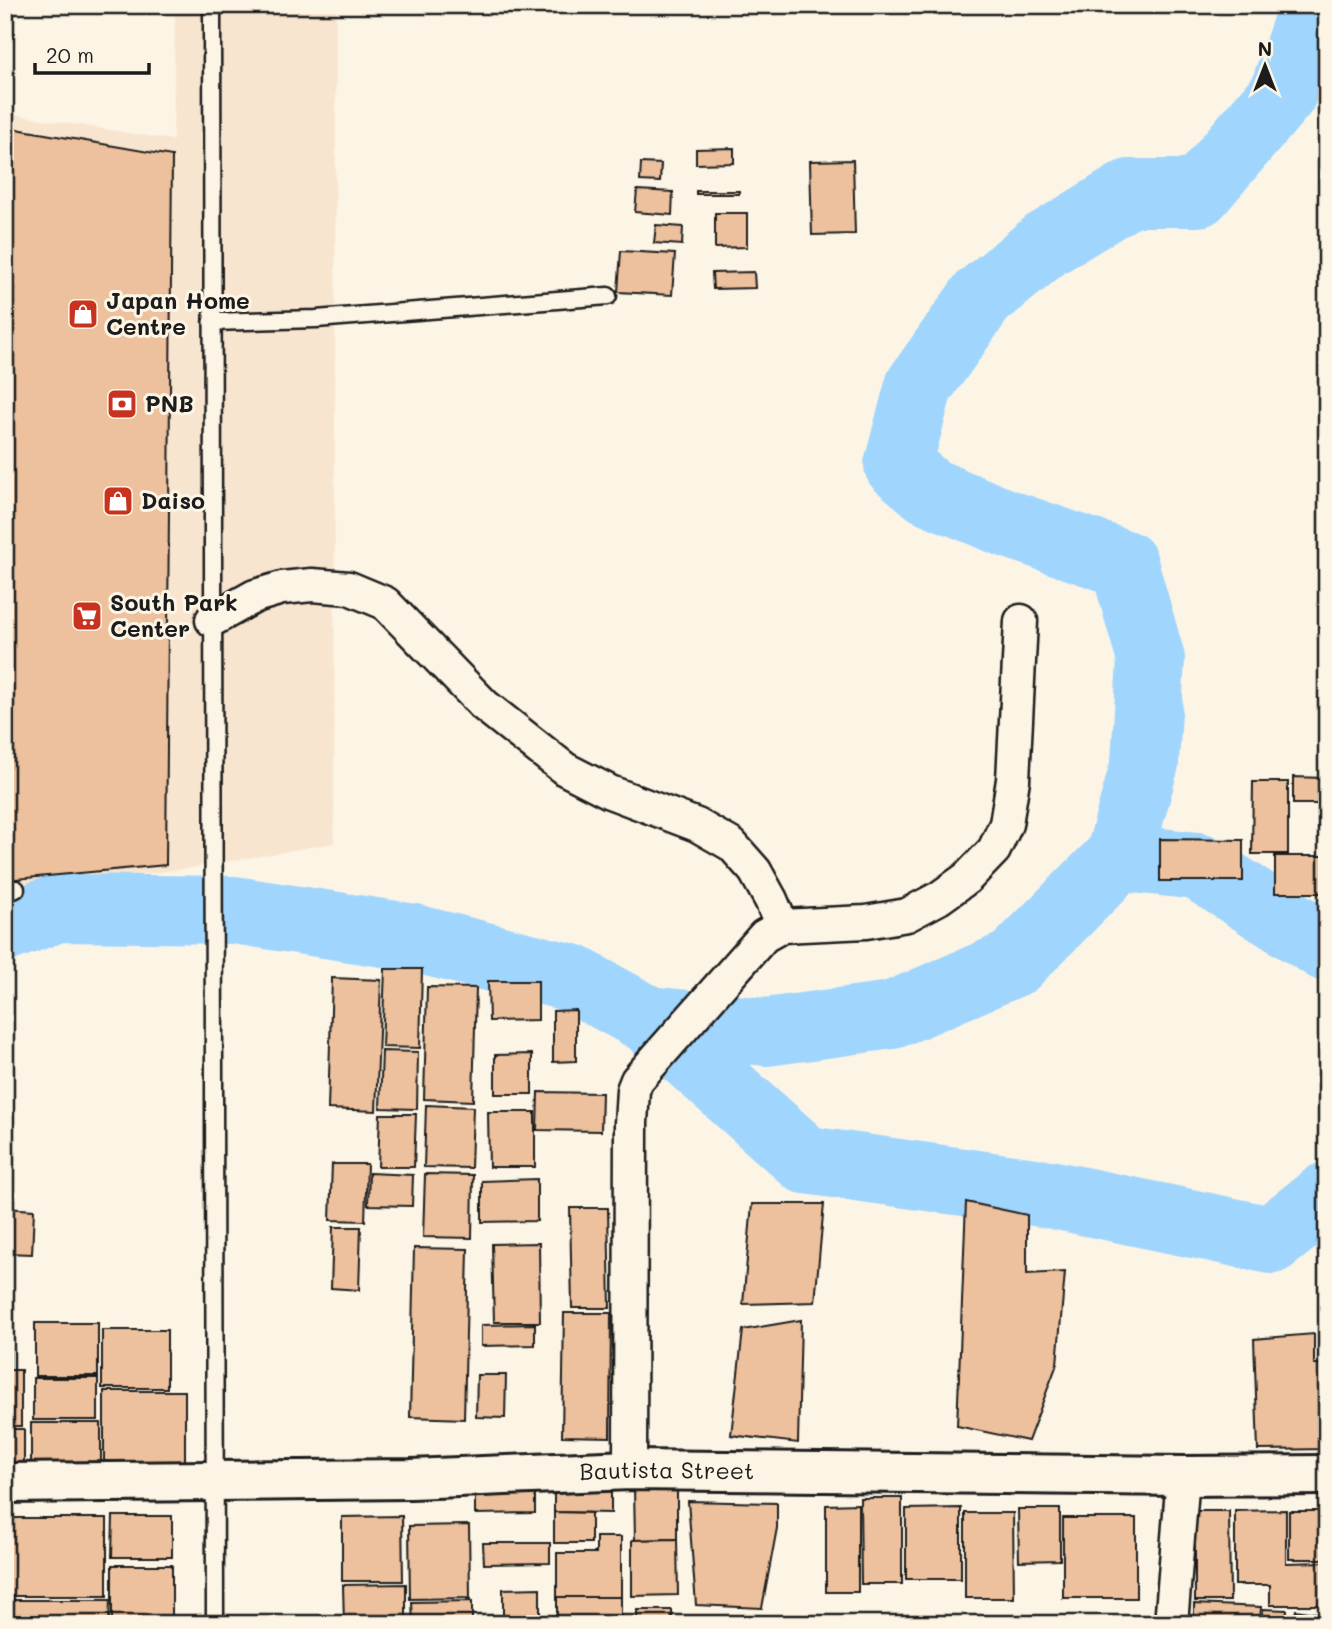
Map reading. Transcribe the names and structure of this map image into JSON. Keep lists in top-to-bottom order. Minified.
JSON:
{"streets":{"street":["Bautista Street"]},"places":{"shop":["Japan Home Centre","Daiso"],"bank":["PNB"],"supermarket":["South Park Center"]},"scale_bar":"20 m","north":"top"}
